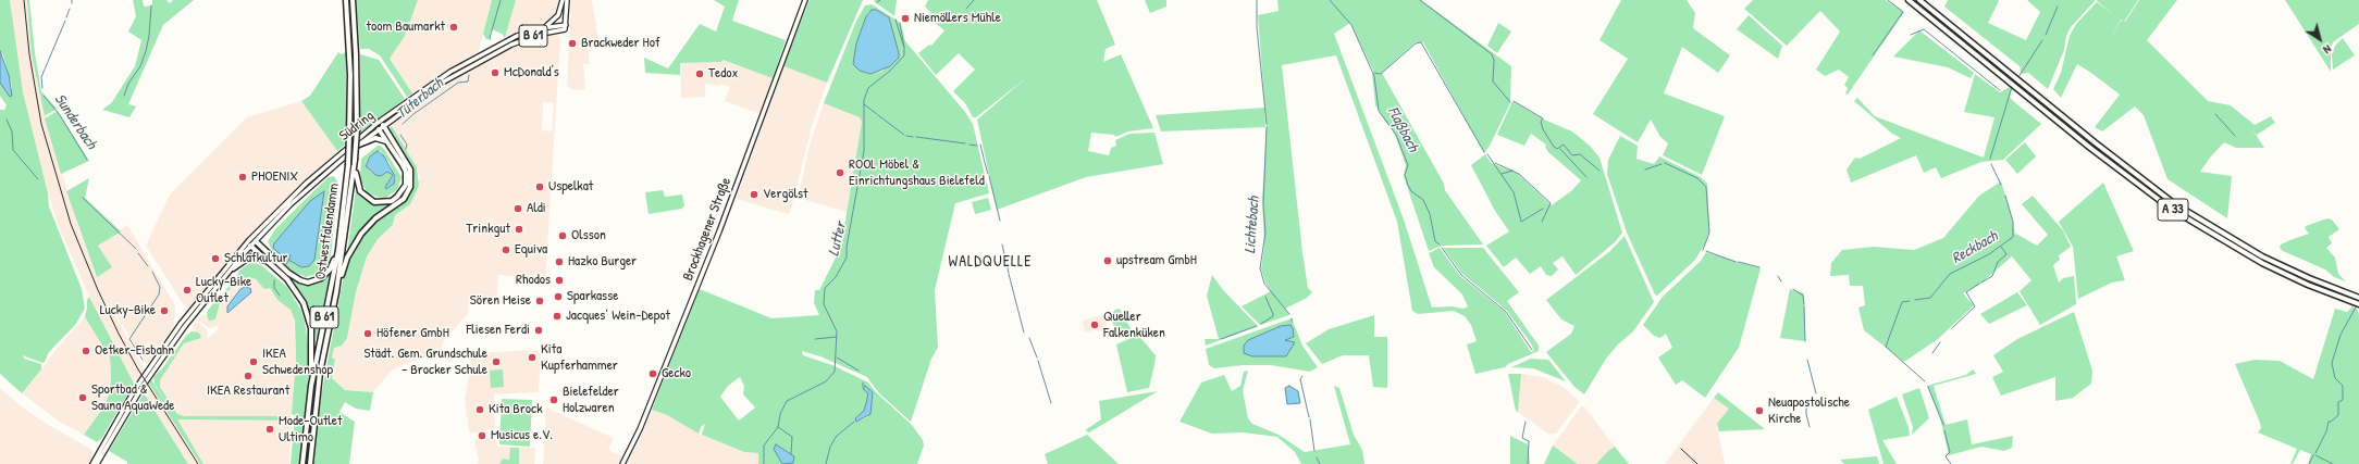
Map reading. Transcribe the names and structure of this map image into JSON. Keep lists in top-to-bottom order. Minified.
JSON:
{"streets":{"highway":["B 61","A 33","Ostwestfalendamm"],"main road":["Südring","Brockhagener Straße"]},"crossings":[["B 61","Südring"],["B 61","Ostwestfalendamm"]],"districts":["WALDQUELLE"],"water":["Tüterbach","Sunderbach","Flaßbach","Lichtebach","Lutter","Reckbach"],"places":["Niemöllers Mühle","toom Baumarkt","Brackweder Hof","McDonald's","Tedox","ROOL Möbel & Einrichtungshaus Bielefeld","PHOENIX","Uspelkat","Vergölst","Aldi","Trinkgut","Olsson","Equiva","Schlafkultur","upstream GmbH","Hazko Burger","Rhodos","Lucky-Bike Outlet","Sparkasse","Sören Meise","Lucky-Bike","Jacques’ Wein-Depot","Queller Falkenküken","Fliesen Ferdi","Höfener GmbH","Oetker-Eisbahn","Kita Kupferhammer","IKEA Schwedenshop","Städt. Gem. Grundschule - Brocker Schule","Gecko","IKEA Restaurant","Sportbad & Sauna AquaWede","Bielefelder Holzwaren","Kita Brock","Neuapostolische Kirche","Mode-Outlet Ultimo","Musicus e.V."],"north":"bottom right"}
